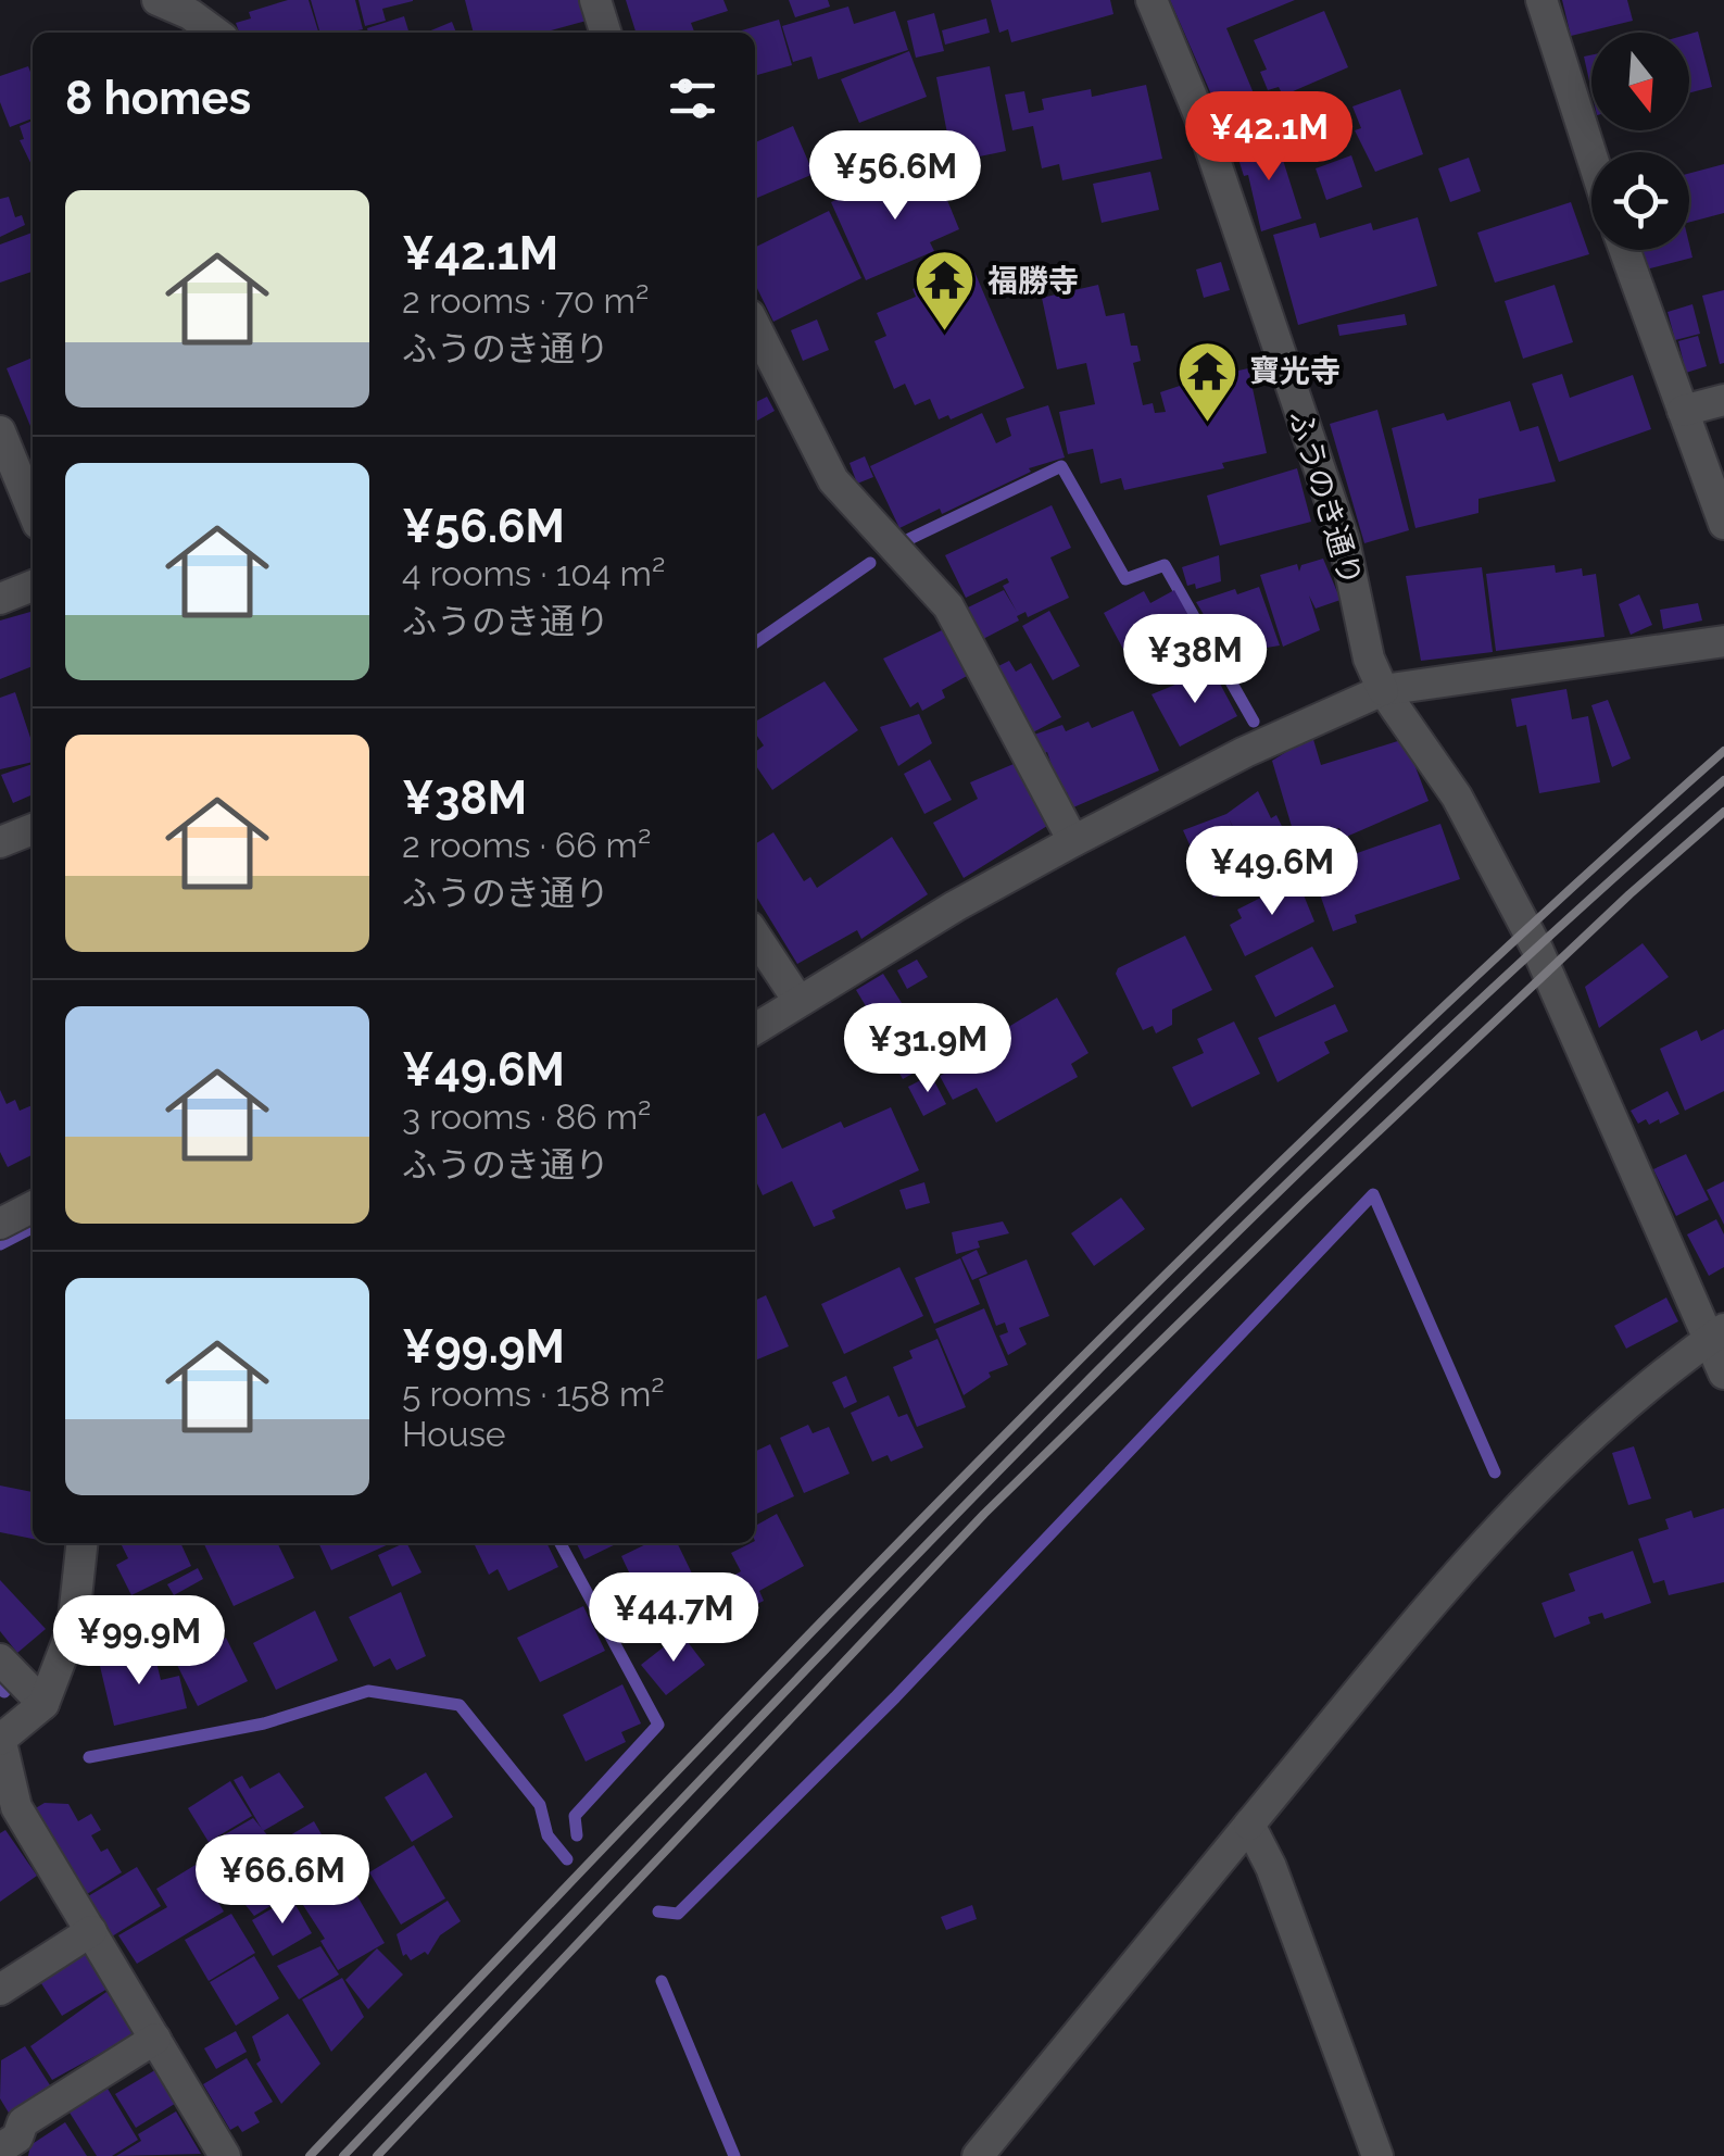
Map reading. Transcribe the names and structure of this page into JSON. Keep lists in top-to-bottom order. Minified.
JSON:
{"streets":{"street":["ふうのき通り"]},"places":{"temple":["福勝寺","寶光寺"]},"north":"bottom","page":{"heading":"8 homes","price":["¥42.1M","¥56.6M","¥38M","¥49.6M","¥31.9M","¥44.7M","¥99.9M","¥66.6M"],"list":[{"name":"¥42.1M","note":"2 rooms · 70 m² · ふうのき通り"},{"name":"¥56.6M","note":"4 rooms · 104 m² · ふうのき通り"},{"name":"¥38M","note":"2 rooms · 66 m² · ふうのき通り"},{"name":"¥49.6M","note":"3 rooms · 86 m² · ふうのき通り"},{"name":"¥99.9M","note":"5 rooms · 158 m² · House"}]}}
